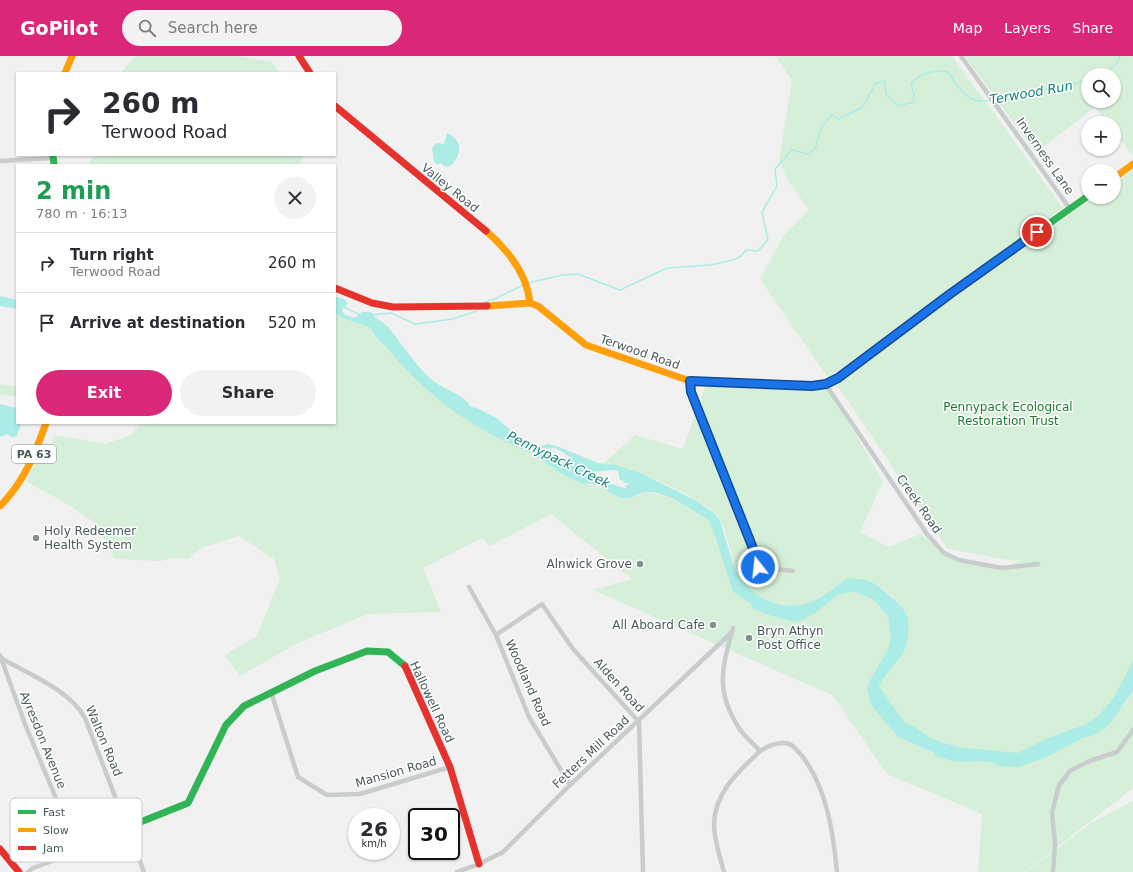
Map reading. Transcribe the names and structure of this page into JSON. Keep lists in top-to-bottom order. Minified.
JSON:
{"streets":{"street":["Inverness Lane","Valley Road","Terwood Road","PA 63","Creek Road","Woodland Road","Alden Road","Hallowell Road","Ayresdon Avenue","Walton Road","Fetters Mill Road","Mansion Road"]},"crossings":[["Inverness Lane","Terwood Road"],["Valley Road","Terwood Road"],["Terwood Road","Creek Road"],["Woodland Road","Alden Road"],["Woodland Road","Fetters Mill Road"],["Alden Road","Fetters Mill Road"],["Hallowell Road","Fetters Mill Road"],["Hallowell Road","Mansion Road"],["Ayresdon Avenue","Walton Road"]],"water":["Terwood Run","Pennypack Creek"],"parks":["Pennypack Ecological Restoration Trust"],"places":["Holy Redeemer Health System","Alnwick Grove","All Aboard Cafe","Bryn Athyn Post Office"],"legend":["Fast","Slow","Jam"],"page":{"header":"GoPilot","search":"Search here","nav":["Map","Layers","Share"],"map_buttons":["+","−"],"turn":["260 m","Terwood Road"],"heading":["2 min","780 m · 16:13"],"list":[{"name":"Turn right","note":"Terwood Road","value":"260 m"},{"name":"Arrive at destination","value":"520 m"}],"buttons":["Exit","Share"],"speed":"26 km/h","limit":"30"}}
